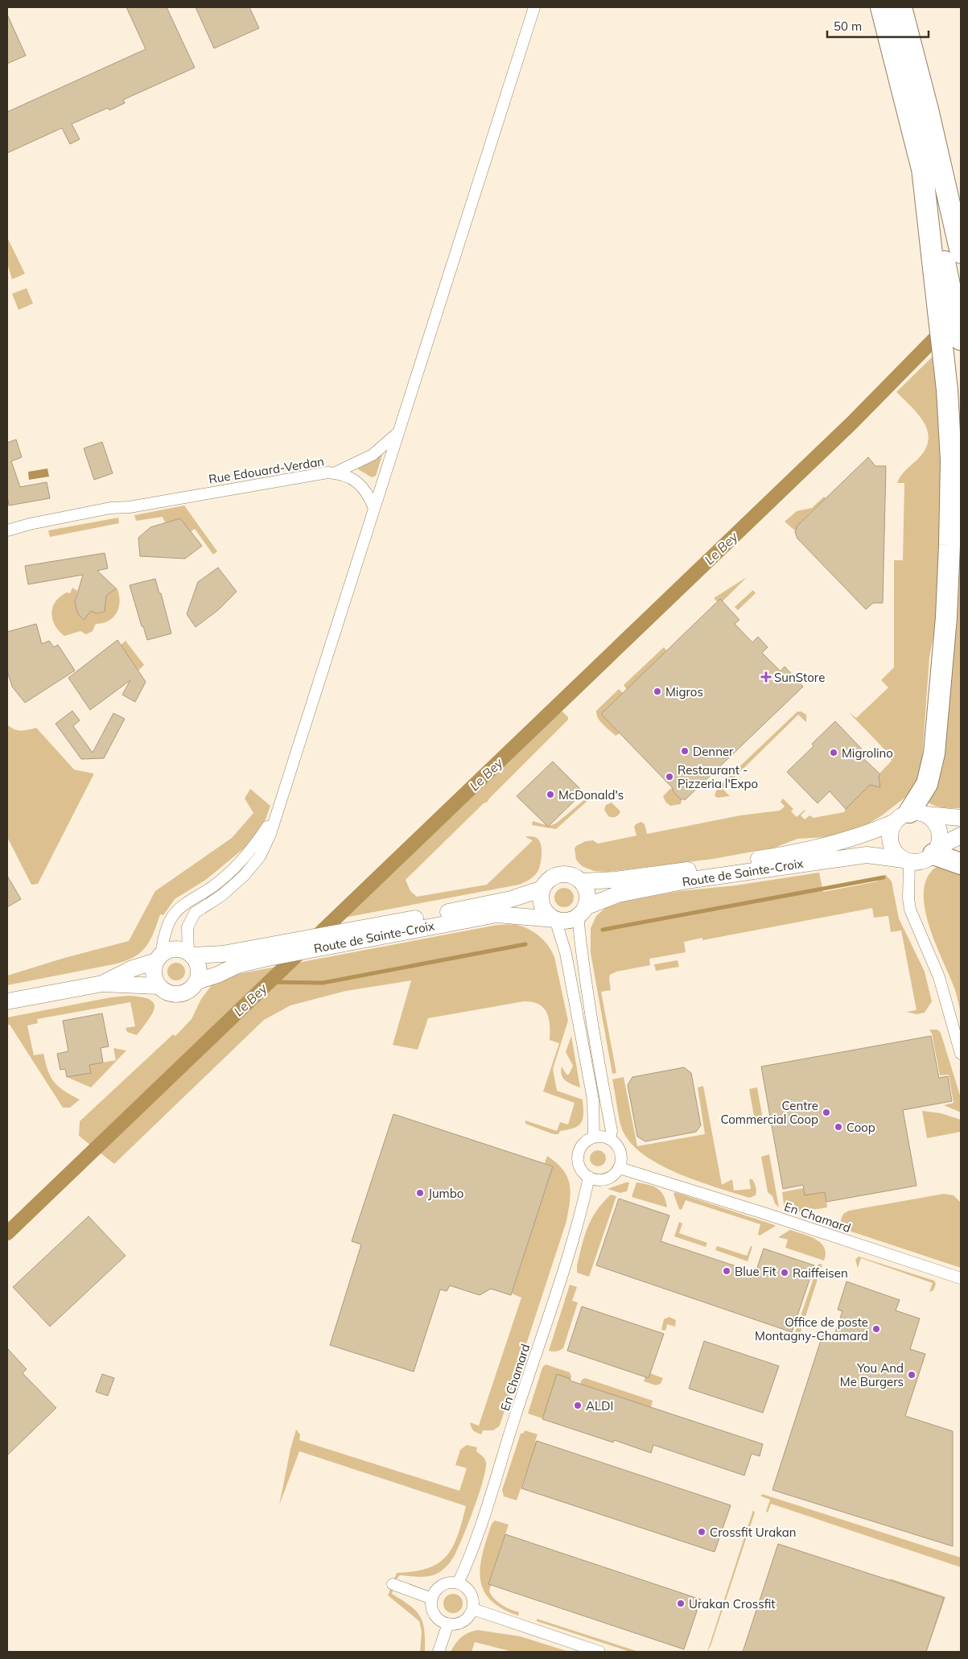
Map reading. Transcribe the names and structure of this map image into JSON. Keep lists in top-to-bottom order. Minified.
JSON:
{"streets":{"main road":["Route de Sainte-Croix"],"street":["Rue Edouard-Verdan","En Chamard"]},"water":["Le Bey"],"places":{"health":["SunStore"],"other":["Migros","Denner","Migrolino","Restaurant - Pizzeria l'Expo","McDonald's","Centre Commercial Coop","Coop","Jumbo","Blue Fit","Raiffeisen","Office de poste Montagny-Chamard","You And Me Burgers","ALDI","Crossfit Urakan","Urakan Crossfit"]},"scale_bar":"50 m"}
